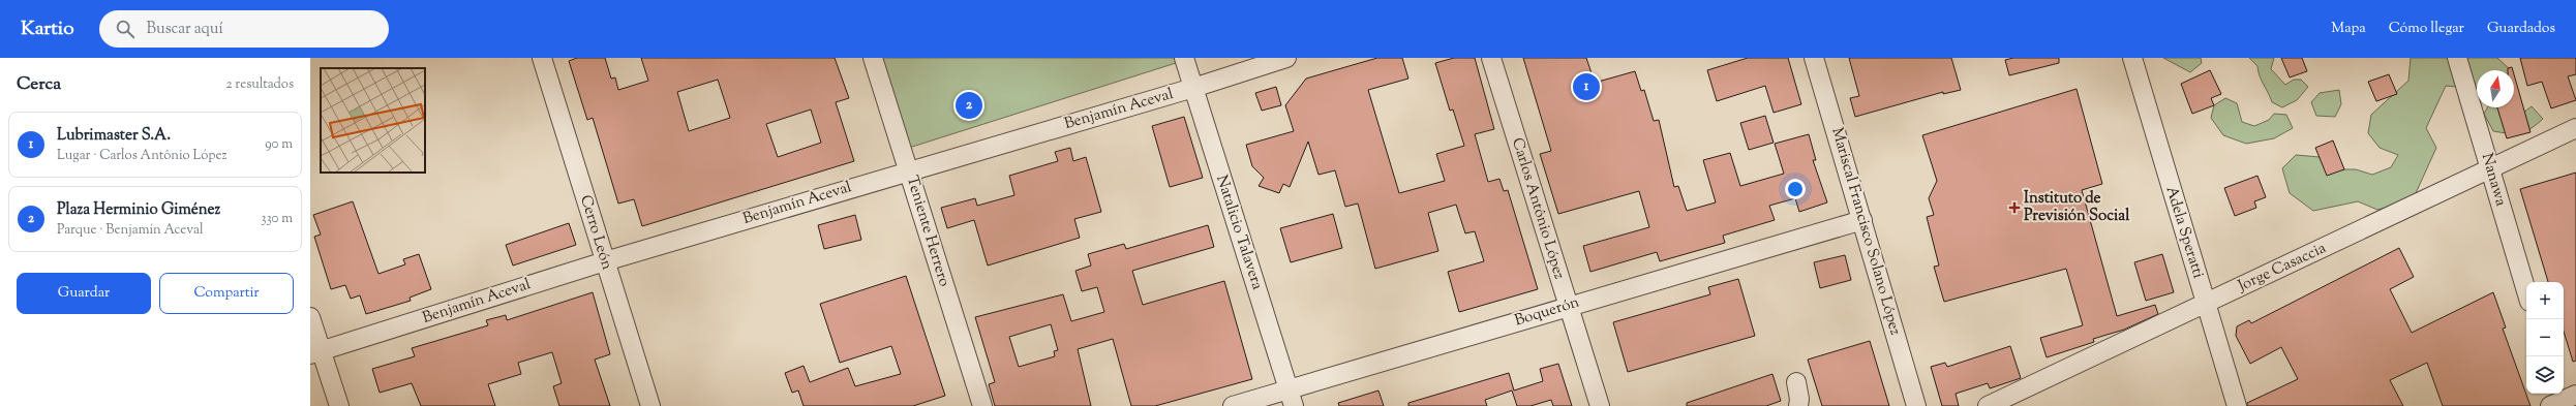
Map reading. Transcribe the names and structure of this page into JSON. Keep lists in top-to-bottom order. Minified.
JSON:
{"streets":{"street":["Benjamín Aceval","Nanawa","Carlos Antônio López","Teniente Herrero","Mariscal Francisco Solano López","Cerro León","Natalicio Talavera","Adela Speratti","Jorge Casaccia","Boquerón"]},"crossings":[["Benjamín Aceval","Teniente Herrero"],["Benjamín Aceval","Cerro León"],["Benjamín Aceval","Natalicio Talavera"],["Nanawa","Jorge Casaccia"],["Carlos Antônio López","Boquerón"],["Mariscal Francisco Solano López","Boquerón"],["Natalicio Talavera","Boquerón"],["Adela Speratti","Jorge Casaccia"]],"places":{"health":["Instituto de Previsión Social"]},"north":"top","page":{"header":"Kartio","search":"Buscar aquí","nav":["Mapa","Cómo llegar","Guardados"],"heading":["Cerca","2 resultados"],"pins":["1","2"],"list":[{"mark":"1","name":"Lubrimaster S.A.","note":"Lugar · Carlos Antônio López","value":"90 m"},{"mark":"2","name":"Plaza Herminio Giménez","note":"Parque · Benjamín Aceval","value":"330 m"}],"buttons":["Guardar","Compartir"],"map_buttons":["+","−"]}}
